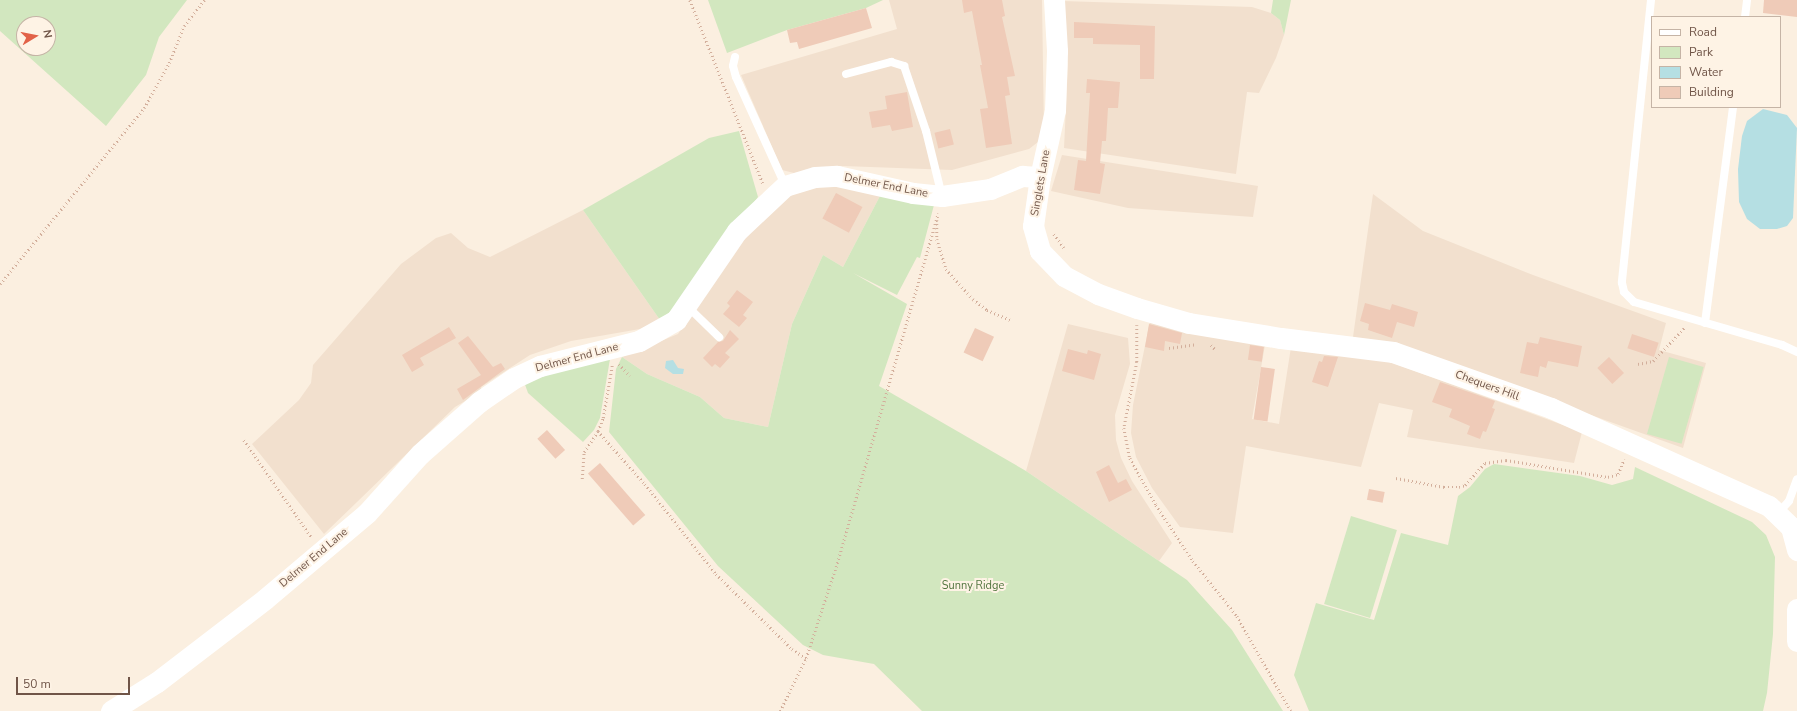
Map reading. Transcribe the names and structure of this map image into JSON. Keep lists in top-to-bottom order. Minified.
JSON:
{"streets":{"street":["Singlets Lane","Delmer End Lane","Chequers Hill"]},"crossings":[["Singlets Lane","Delmer End Lane"],["Singlets Lane","Chequers Hill"]],"parks":["Sunny Ridge"],"legend":["Road","Park","Water","Building"],"scale_bar":"50 m","north":"right"}
